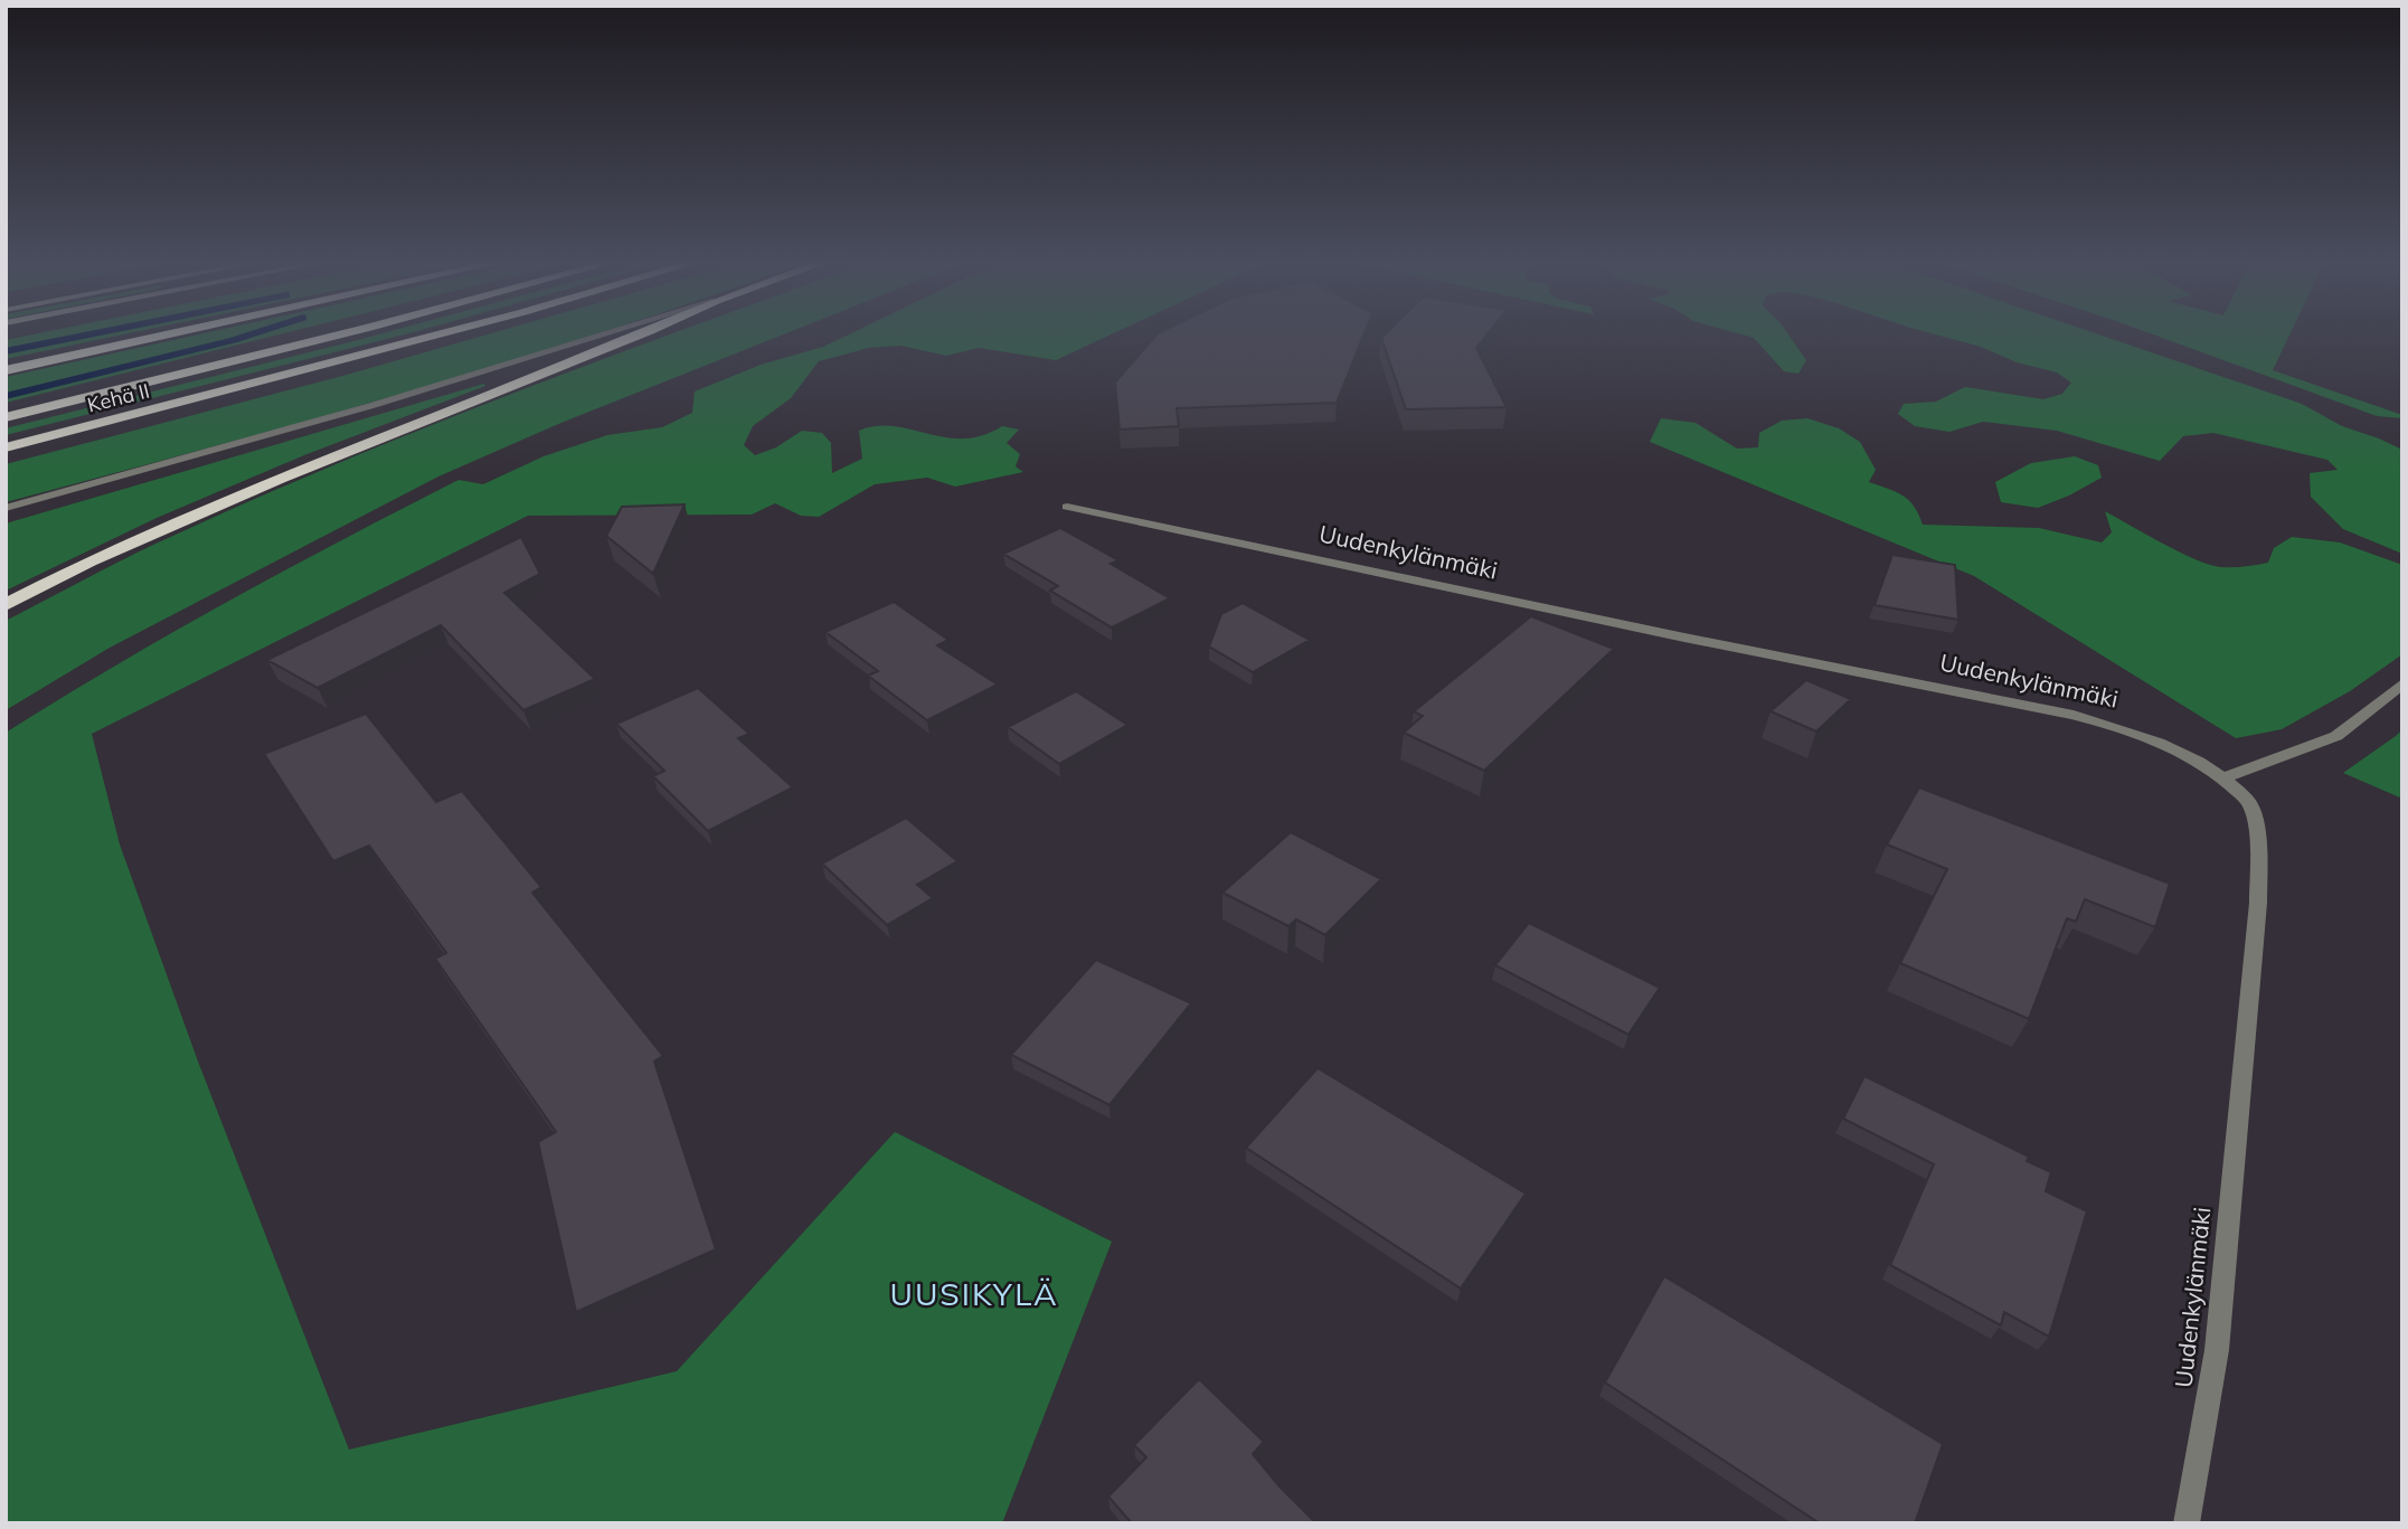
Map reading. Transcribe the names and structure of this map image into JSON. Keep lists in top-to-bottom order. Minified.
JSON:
{"streets":{"highway":["Kehä II"],"street":["Uudenkylänmäki"]},"districts":["UUSIKYLÄ"]}
